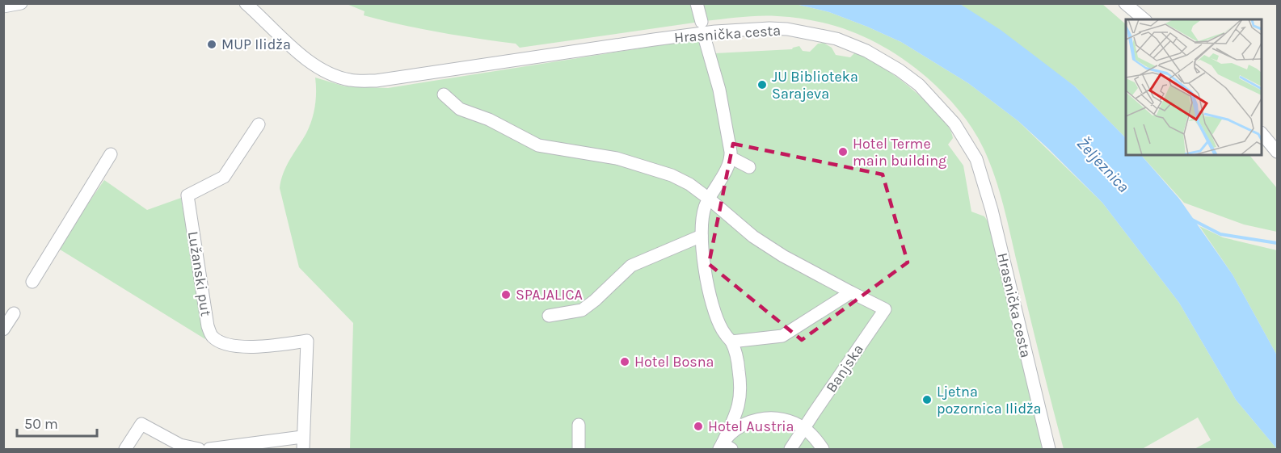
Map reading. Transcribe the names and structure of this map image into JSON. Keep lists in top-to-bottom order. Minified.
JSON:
{"streets":{"street":["Hrasnička cesta","Lužanski put","Banjska"]},"water":["Željeznica"],"places":["MUP Ilidža","JU Biblioteka Sarajeva","Hotel Terme main building","SPAJALICA","Hotel Bosna","Ljetna pozornica Ilidža","Hotel Austria"],"scale_bar":"50 m"}
